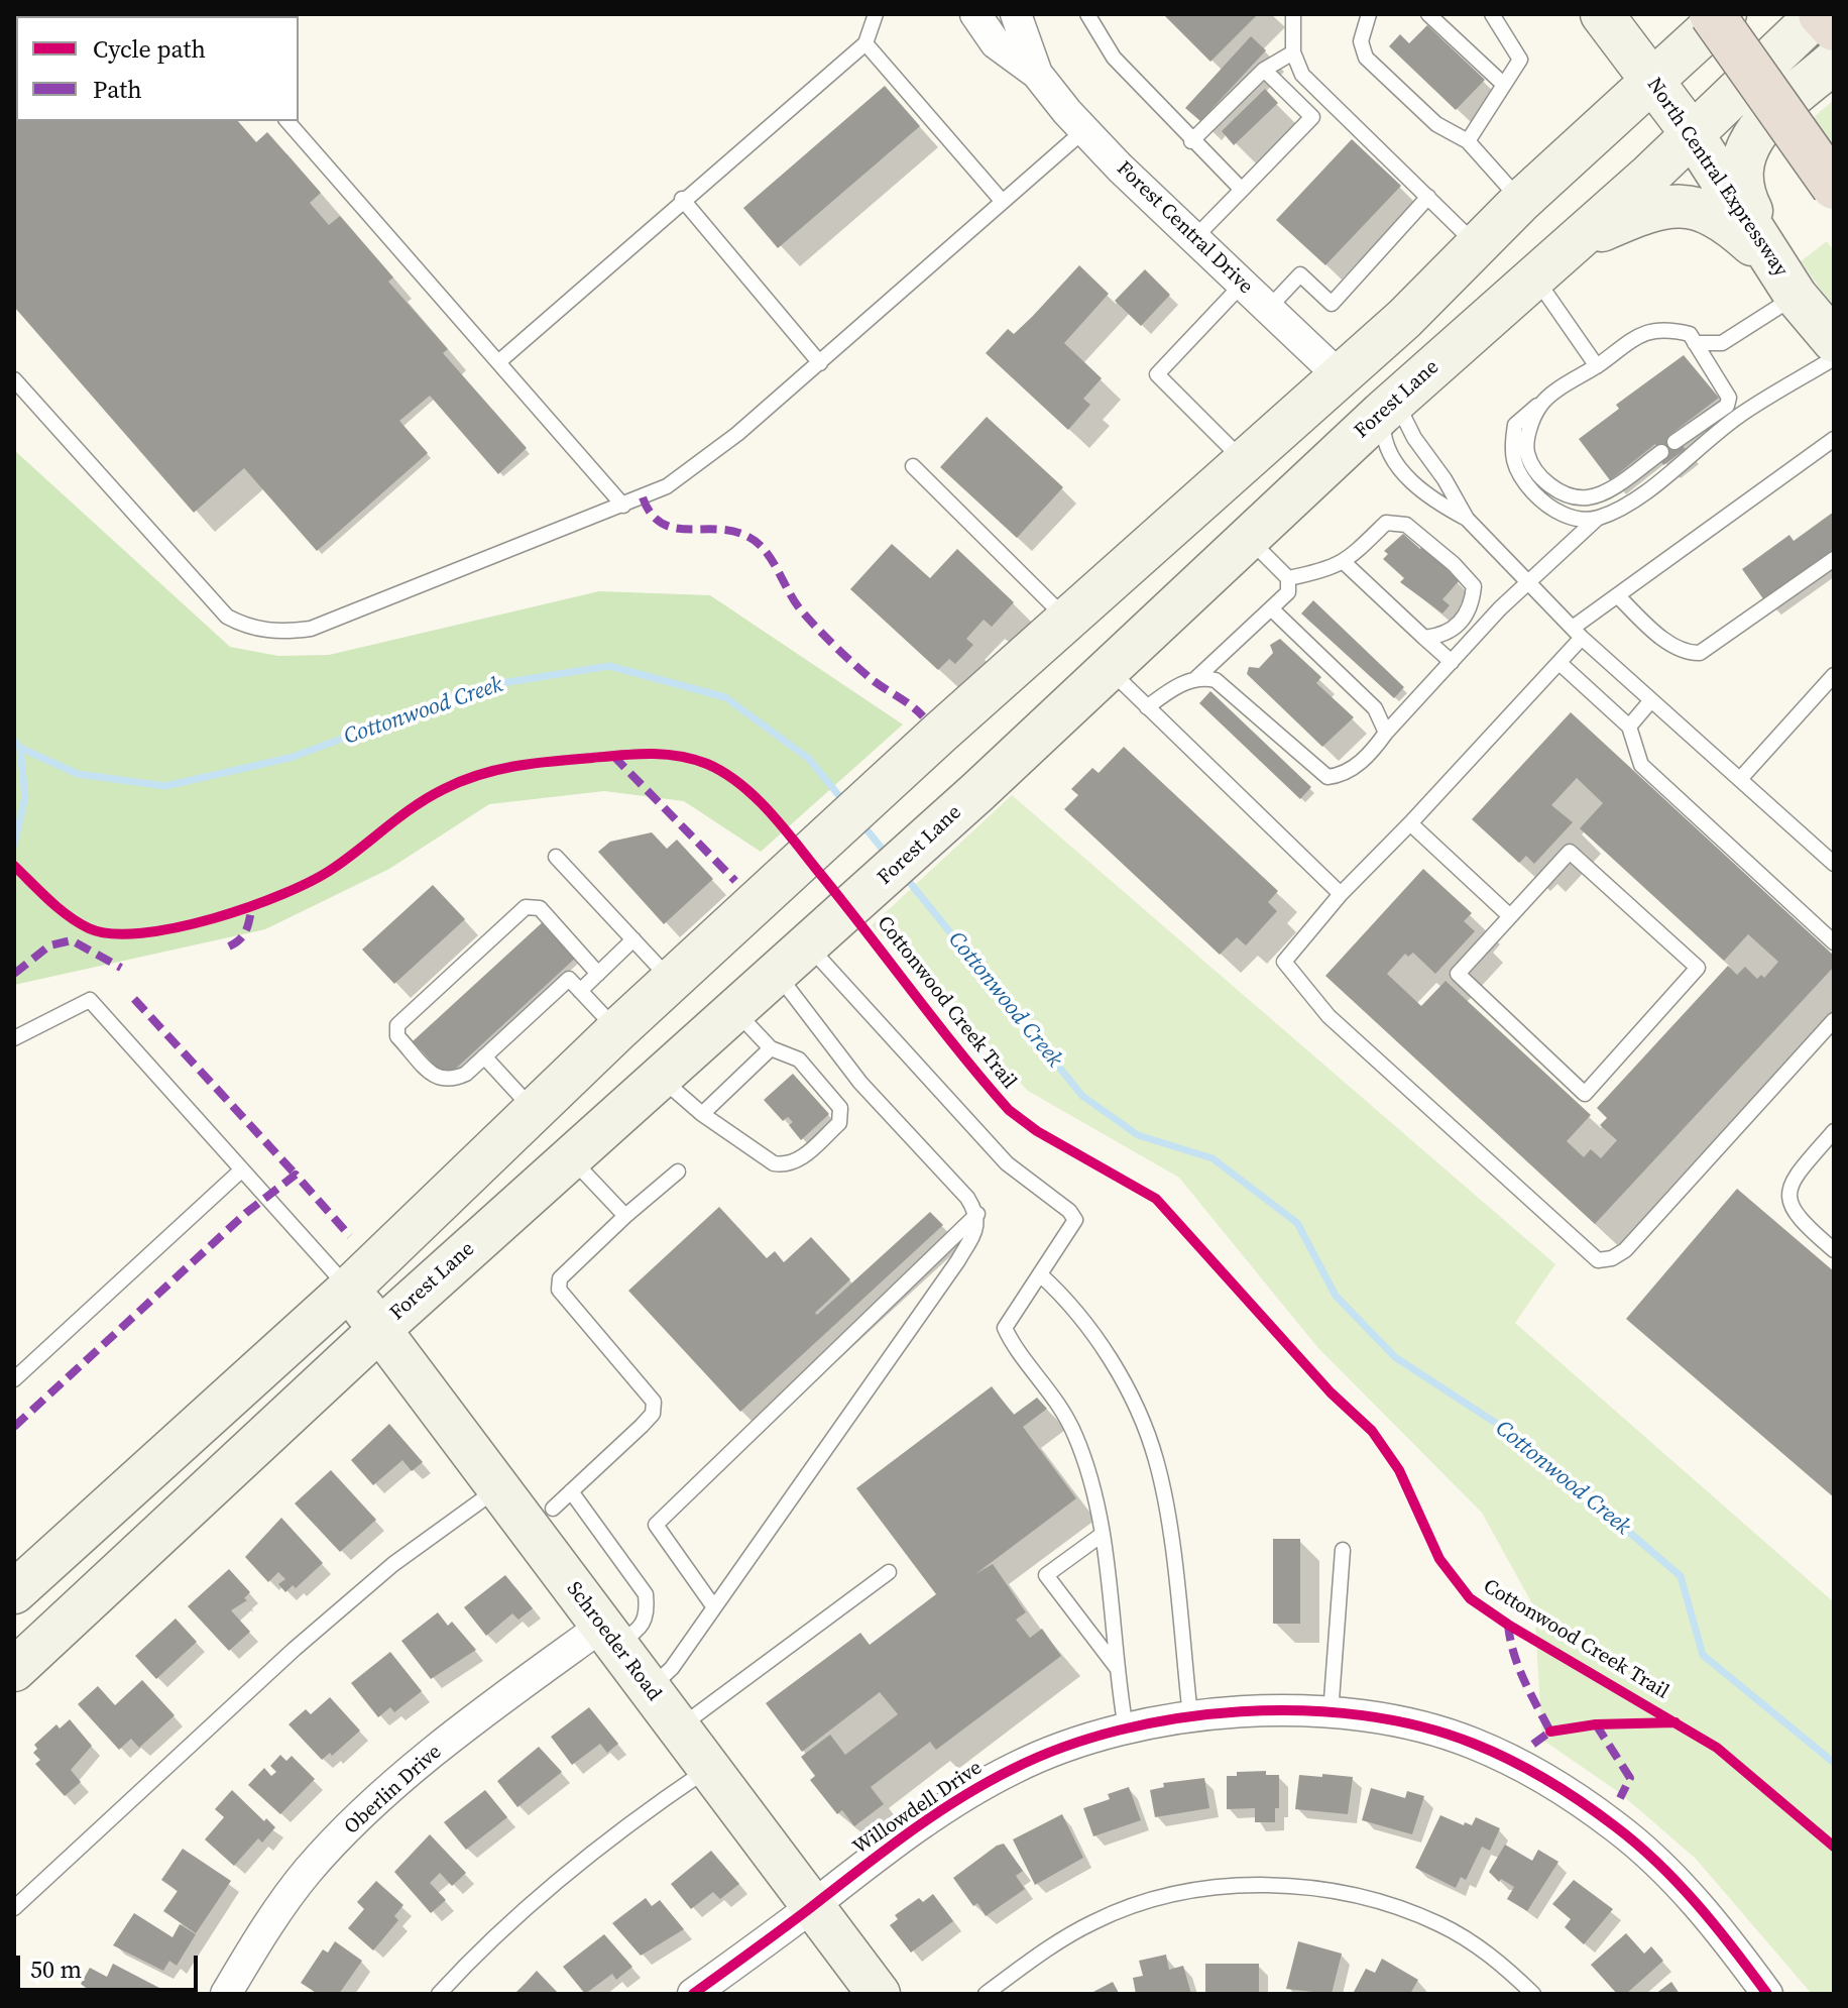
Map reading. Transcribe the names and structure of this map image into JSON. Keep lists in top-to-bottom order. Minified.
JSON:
{"streets":{"main road":["North Central Expressway","Forest Lane","Schroeder Road"],"street":["Forest Central Drive","Oberlin Drive","Willowdell Drive"],"cycle path":["Cottonwood Creek Trail"]},"crossings":[["North Central Expressway","Forest Lane"],["Forest Lane","Schroeder Road"],["Schroeder Road","Oberlin Drive"],["Schroeder Road","Willowdell Drive"]],"water":["Cottonwood Creek"],"legend":["Cycle path","Path"],"scale_bar":"50 m"}
